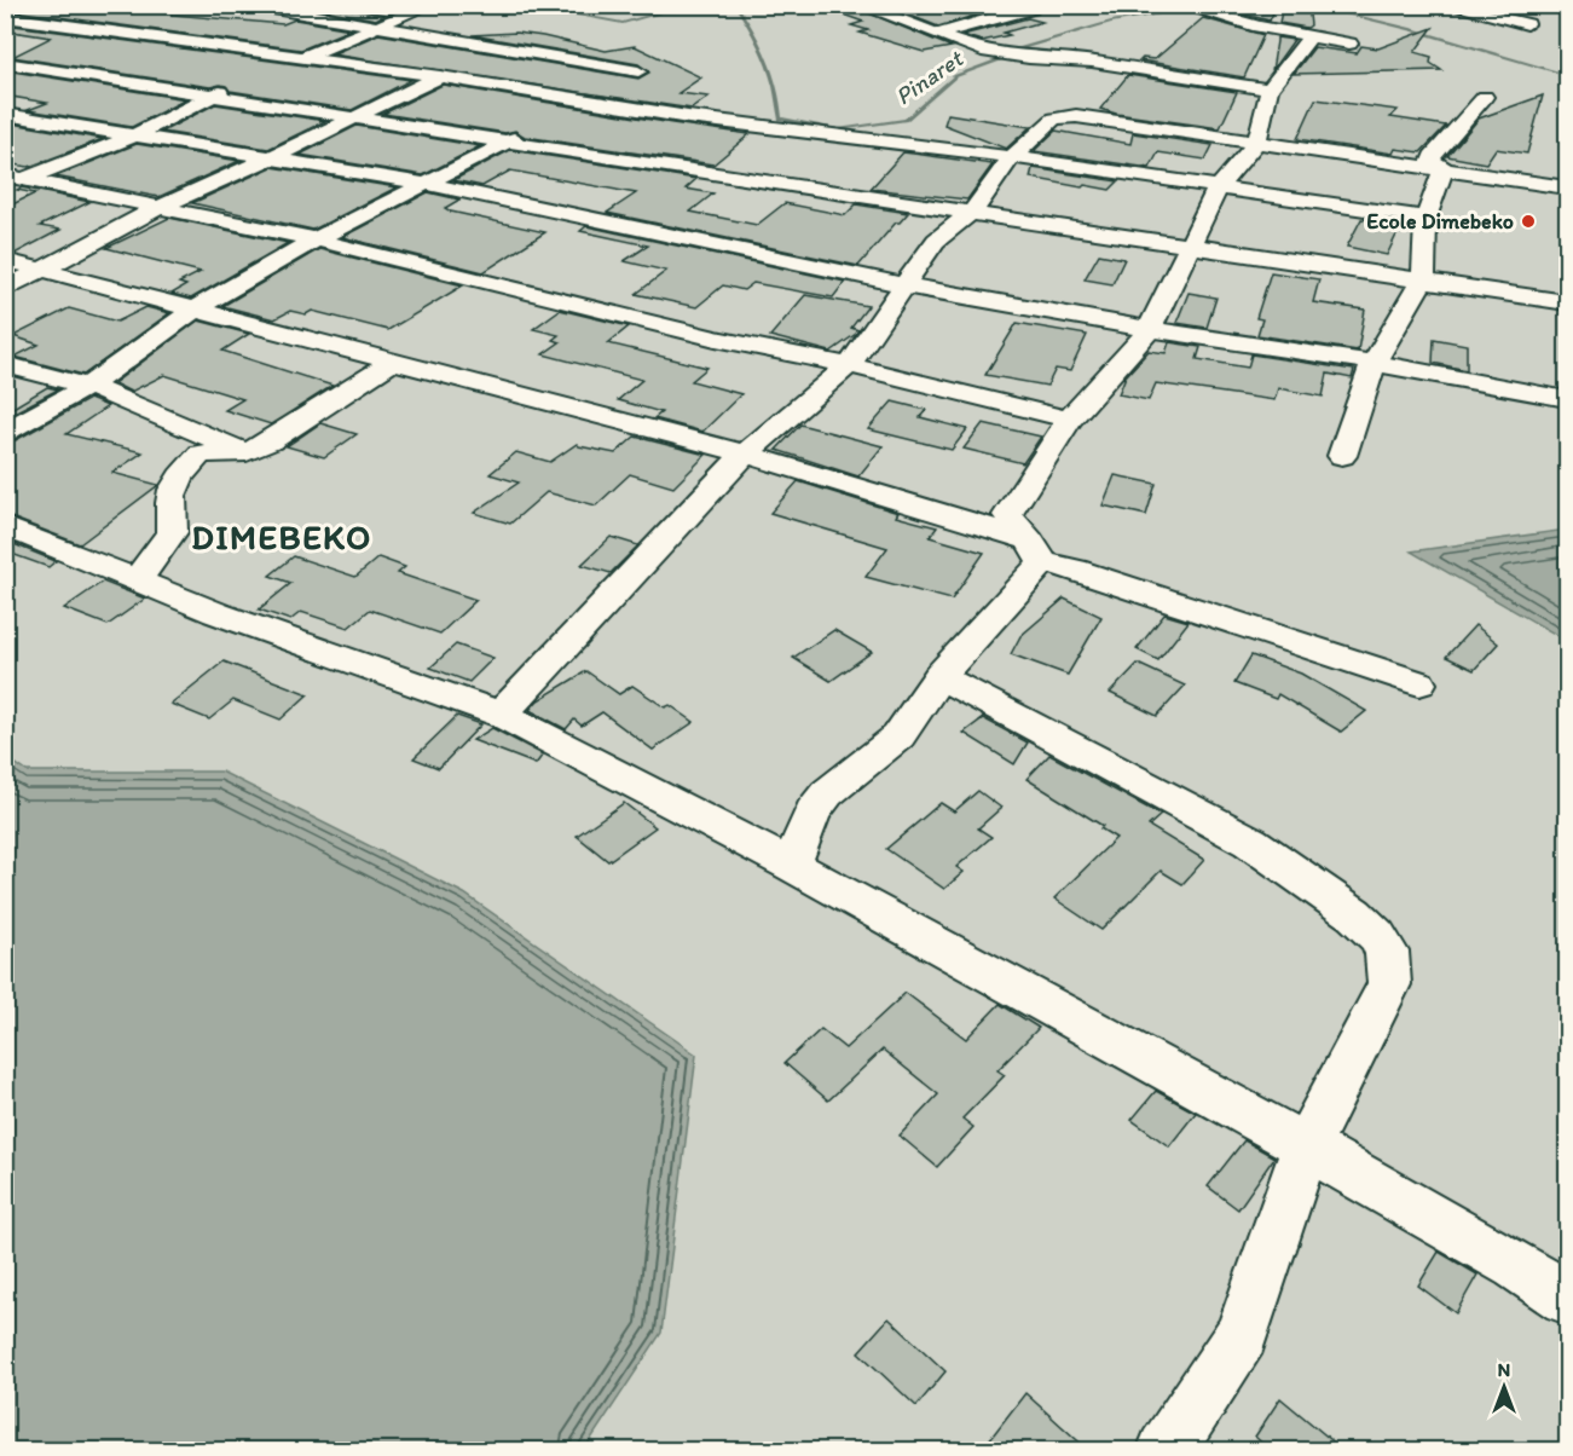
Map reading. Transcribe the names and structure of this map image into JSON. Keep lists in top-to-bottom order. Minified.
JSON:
{"districts":["DIMEBEKO"],"water":["Pinaret"],"places":["Ecole Dimebeko"],"north":"top"}
